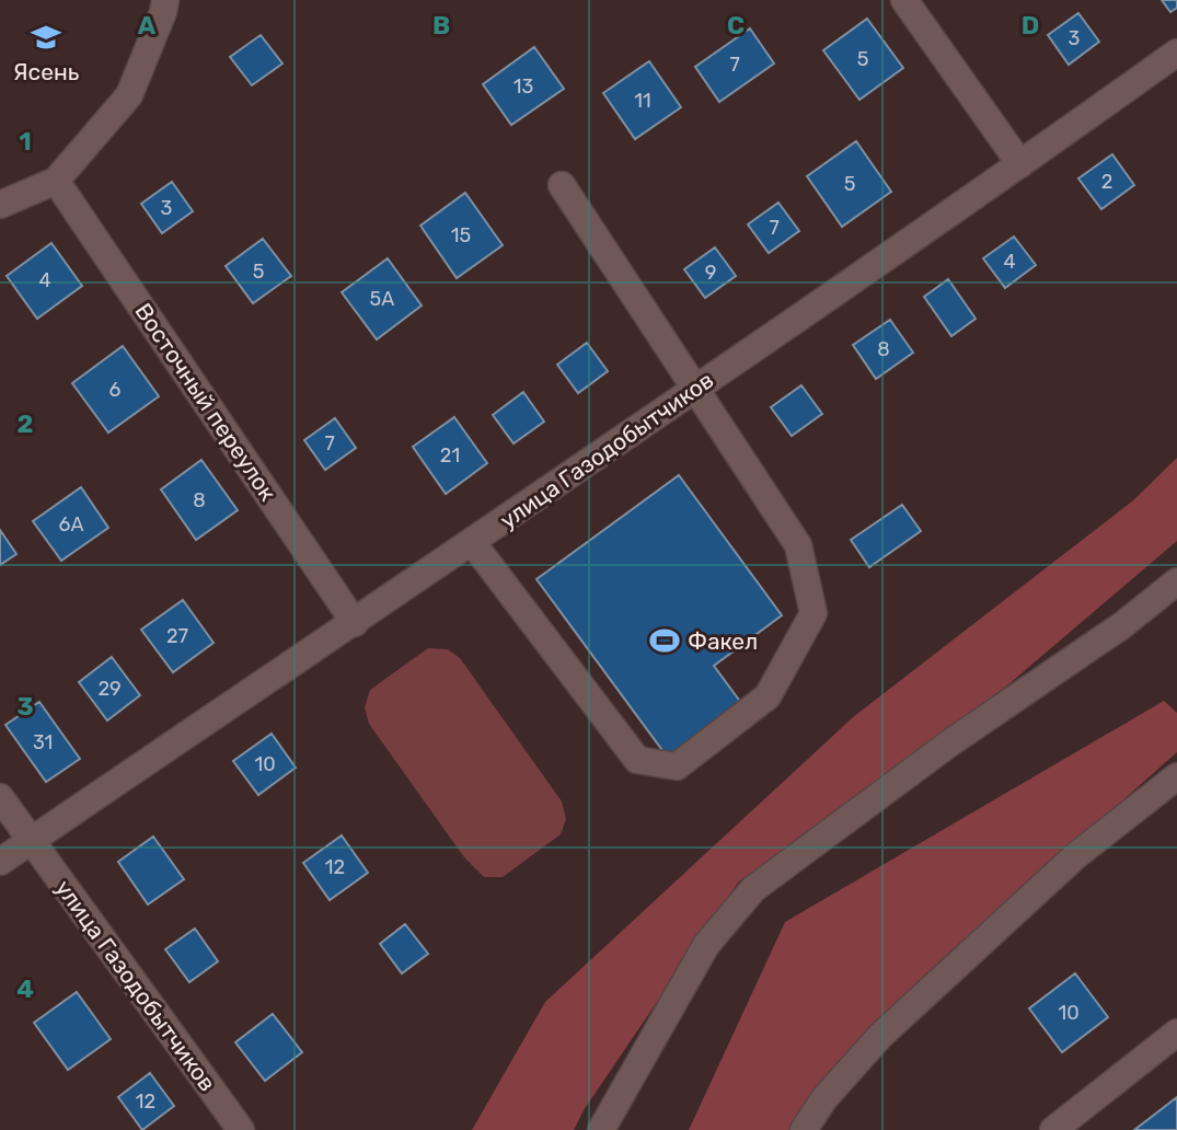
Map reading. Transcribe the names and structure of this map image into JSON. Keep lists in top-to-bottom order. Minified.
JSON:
{"streets":{"street":["Восточный переулок","улица Газодобытчиков"]},"crossings":[["Восточный переулок","улица Газодобытчиков"]],"places":{"school or university":["Ясень"],"sports":["Факел"]},"house_numbers":["3","5","7","13","11","2","5","3","7","15","4","5","9","4","5А","8","6","7","21","8","6А","27","29","31","10","12","10","12"],"grid":{"columns":["A","B","C","D"],"rows":["1","2","3","4"]}}
